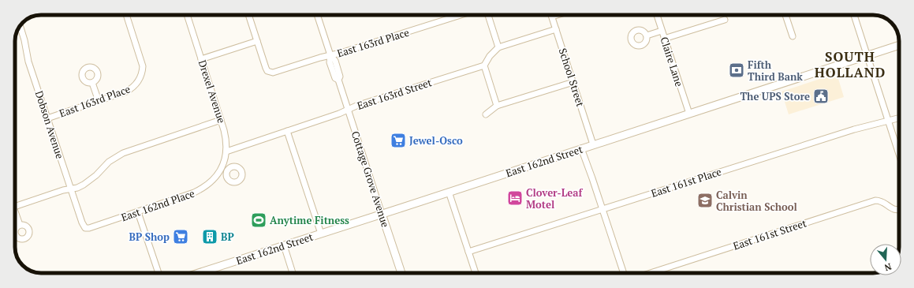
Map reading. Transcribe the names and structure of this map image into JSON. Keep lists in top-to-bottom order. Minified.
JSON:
{"streets":{"main road":["East 162nd Street","Cottage Grove Avenue"],"street":["East 163rd Place","Claire Lane","School Street","Drexel Avenue","East 163rd Street","Dobson Avenue","East 161st Place","East 162nd Place","East 161st Street"]},"crossings":[["East 163rd Place","Dobson Avenue"],["East 163rd Place","Cottage Grove Avenue"],["Claire Lane","East 162nd Street"],["School Street","East 162nd Street"],["Drexel Avenue","East 163rd Street"],["Drexel Avenue","East 162nd Place"],["East 163rd Street","Cottage Grove Avenue"],["Dobson Avenue","East 162nd Place"],["East 162nd Street","Cottage Grove Avenue"]],"districts":["SOUTH HOLLAND"],"places":{"bank":["Fifth Third Bank"],"public building":["The UPS Store"],"supermarket":["Jewel-Osco","BP Shop"],"hotel":["Clover-Leaf Motel"],"school or university":["Calvin Christian School"],"sports":["Anytime Fitness"],"building":["BP"]},"north":"bottom"}
